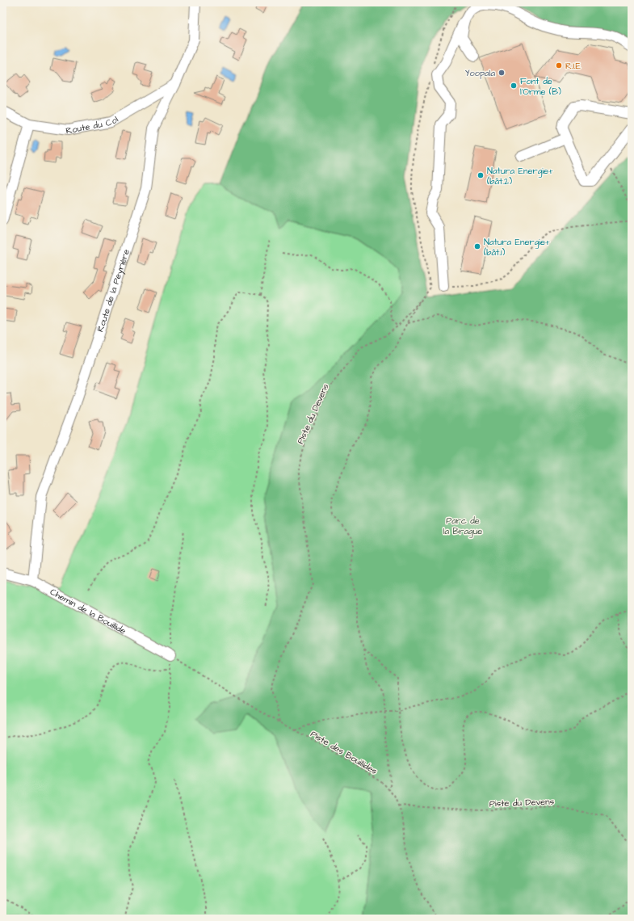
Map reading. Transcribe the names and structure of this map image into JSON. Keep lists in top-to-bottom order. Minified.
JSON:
{"streets":{"street":["Route du Col","Route de la Peyrière","Chemin de la Bouillide"],"path":["Piste du Devens","Piste des Bouillides"]},"crossings":[["Route du Col","Route de la Peyrière"],["Route de la Peyrière","Chemin de la Bouillide"],["Piste du Devens","Piste des Bouillides"],["Chemin de la Bouillide","Piste des Bouillides"]],"parks":["Parc de la Brague"],"places":["R.I.E","Yoopala","Font de l'Orme (B)","Natura Energie+ (bât.2)","Natura Energie+ (bât.1)"]}
